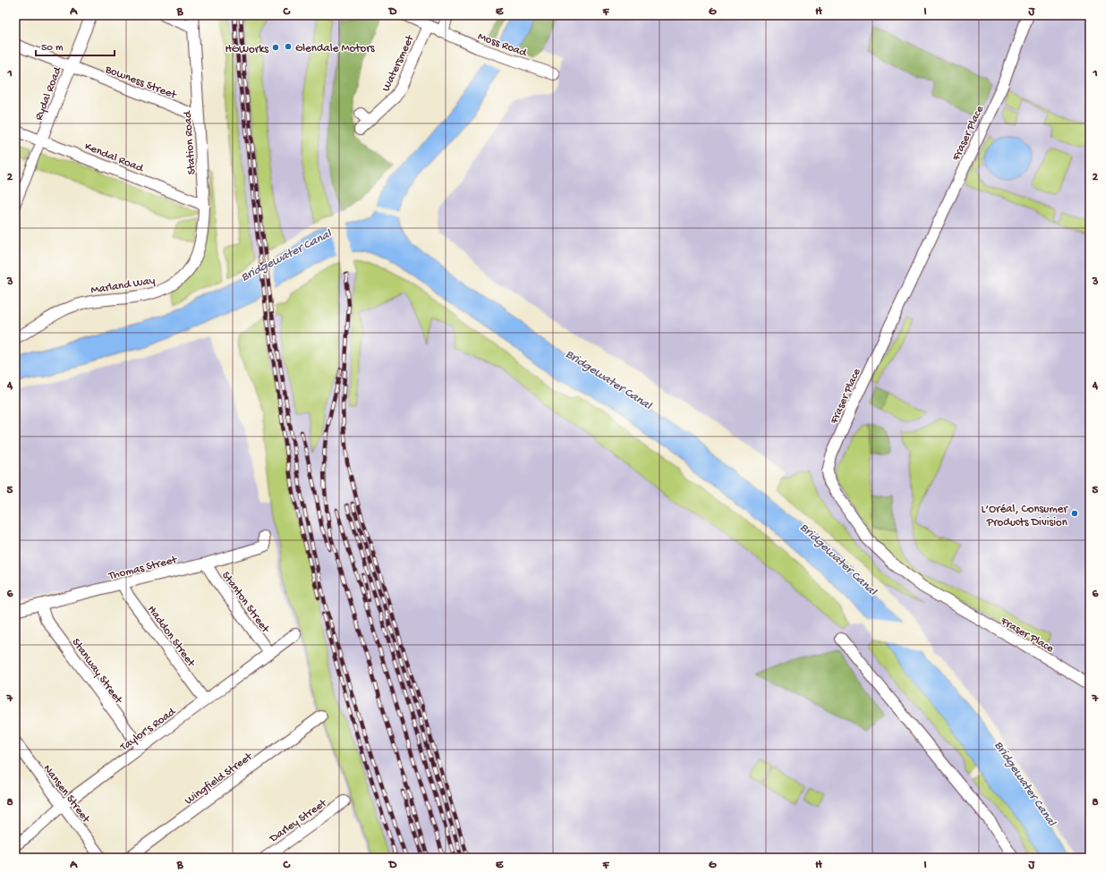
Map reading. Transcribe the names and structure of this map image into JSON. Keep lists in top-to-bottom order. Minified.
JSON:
{"streets":{"street":["Moss Road","Watersmeet","Bowness Street","Rydal Road","Fraser Place","Station Road","Kendal Road","Marland Way","Thomas Street","Stanton Street","Haddon Street","Stanway Street","Taylor's Road","Wingfield Street","Nansen Street","Darley Street"]},"crossings":[["Moss Road","Watersmeet"],["Bowness Street","Rydal Road"],["Bowness Street","Station Road"],["Rydal Road","Kendal Road"],["Station Road","Kendal Road"],["Station Road","Marland Way"],["Kendal Road","Marland Way"],["Thomas Street","Stanton Street"],["Thomas Street","Haddon Street"],["Thomas Street","Stanway Street"],["Stanton Street","Taylor's Road"],["Haddon Street","Taylor's Road"],["Stanway Street","Taylor's Road"],["Taylor's Road","Nansen Street"]],"water":["Bridgewater Canal"],"places":["Glendale Motors","HGWorks","L’Oréal, Consumer Products Division"],"scale_bar":"50 m","grid":{"columns":["A","B","C","D","E","F","G","H","I","J"],"rows":["1","2","3","4","5","6","7","8"]}}
